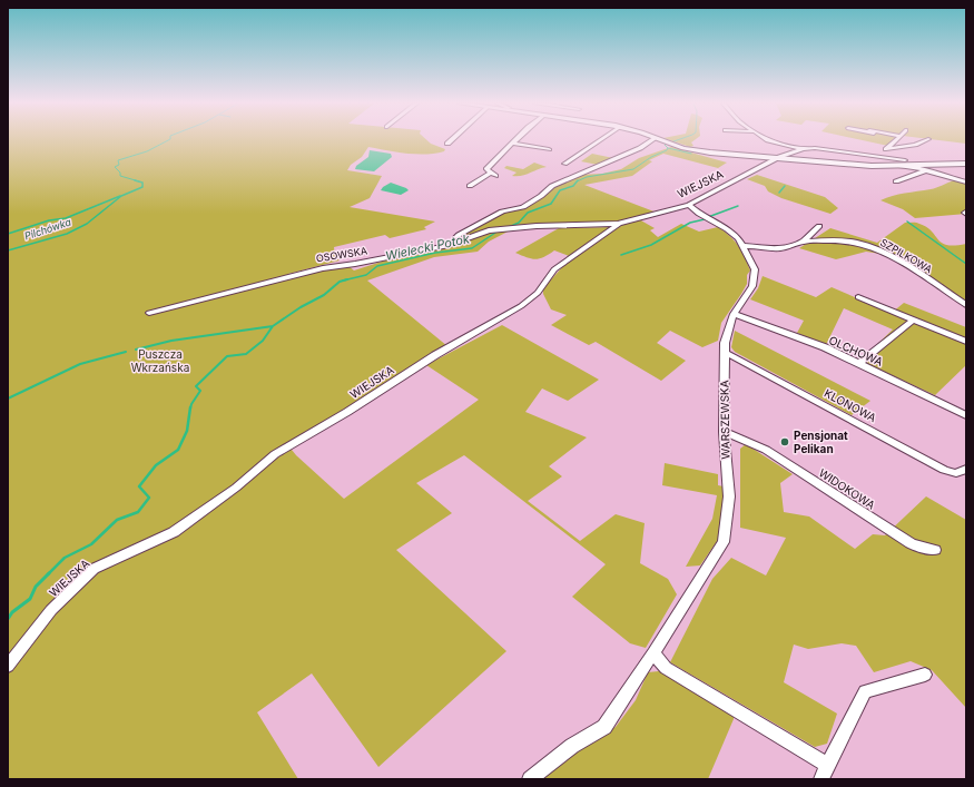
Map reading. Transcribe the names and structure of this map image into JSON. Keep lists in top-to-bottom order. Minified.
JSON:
{"streets":{"street":["WIEJSKA","OSOWSKA","SZPILKOWA","OLCHOWA","KLONOWA","WARSZEWSKA","WIDOKOWA"]},"crossings":[["WIEJSKA","OSOWSKA"],["WIEJSKA","WARSZEWSKA"],["SZPILKOWA","WARSZEWSKA"],["OLCHOWA","WARSZEWSKA"],["KLONOWA","WARSZEWSKA"],["WARSZEWSKA","WIDOKOWA"]],"water":["Pilchówka","Wielecki Potok"],"parks":["Puszcza Wkrzańska"],"places":["Pensjonat Pelikan"]}
